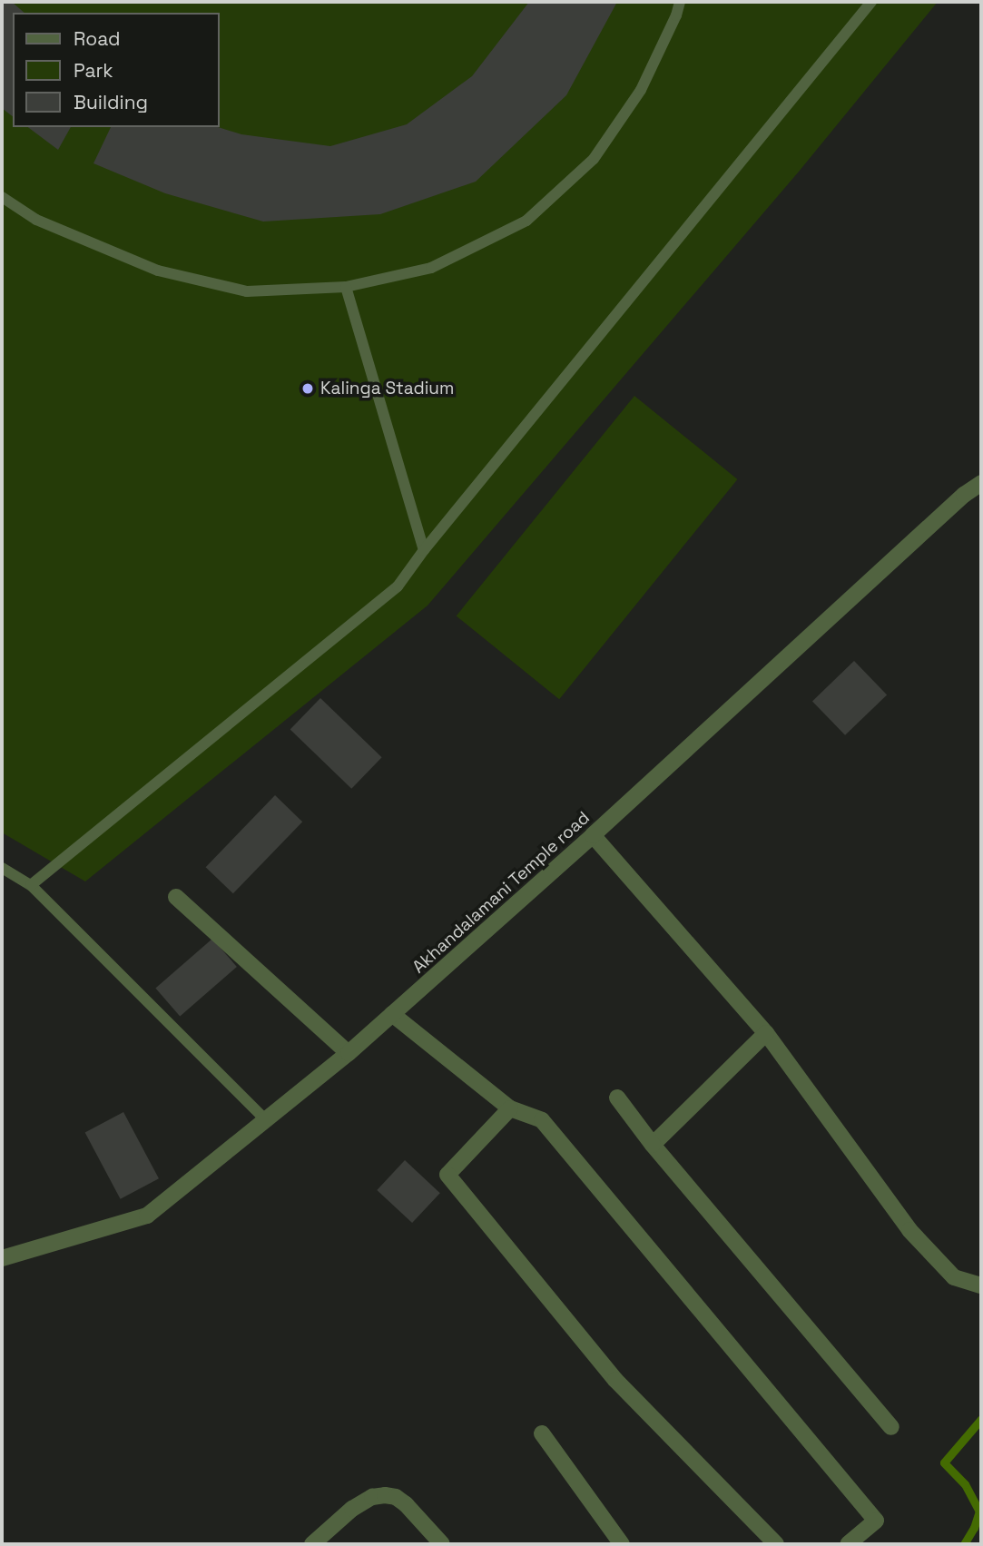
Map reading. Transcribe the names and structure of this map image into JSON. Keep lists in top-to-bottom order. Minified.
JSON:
{"streets":{"street":["Akhandalamani Temple road"]},"places":["Kalinga Stadium"],"legend":["Road","Park","Building"]}
